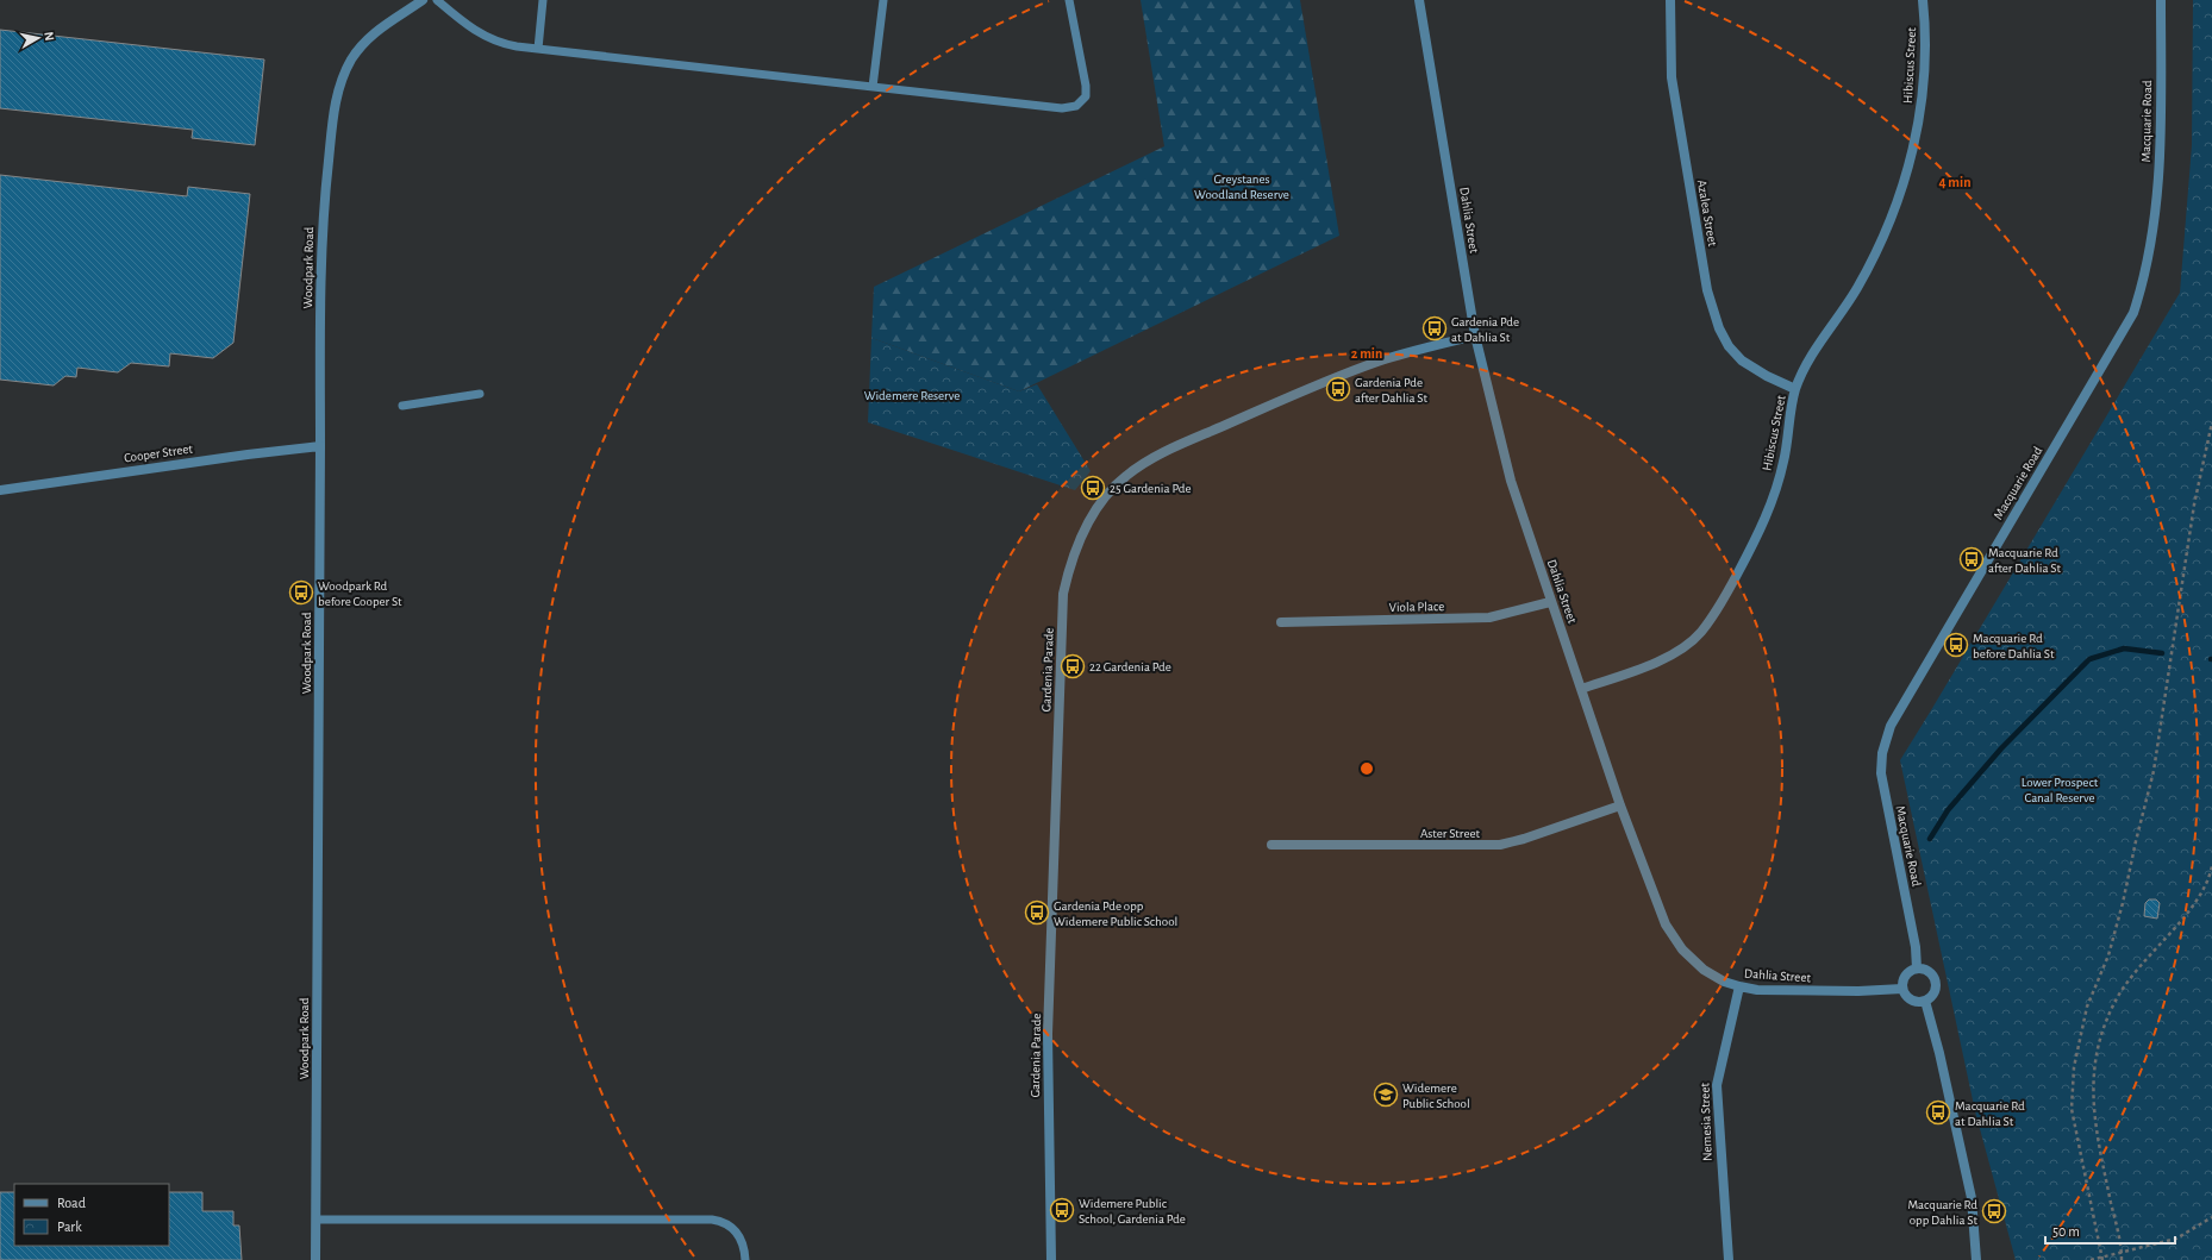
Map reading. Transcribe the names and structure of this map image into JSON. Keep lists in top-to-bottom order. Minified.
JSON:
{"streets":{"street":["Hibiscus Street","Macquarie Road","Azalea Street","Dahlia Street","Woodpark Road","Cooper Street","Viola Place","Gardenia Parade","Aster Street","Nemesia Street"]},"crossings":[["Hibiscus Street","Azalea Street"],["Hibiscus Street","Dahlia Street"],["Macquarie Road","Dahlia Street"],["Dahlia Street","Viola Place"],["Dahlia Street","Gardenia Parade"],["Dahlia Street","Aster Street"],["Dahlia Street","Nemesia Street"],["Woodpark Road","Cooper Street"]],"parks":["Greystanes Woodland Reserve","Widemere Reserve","Lower Prospect Canal Reserve"],"places":{"bus stop":["Gardenia Pde at Dahlia St","Gardenia Pde after Dahlia St","25 Gardenia Pde","Macquarie Rd after Dahlia St","Woodpark Rd before Cooper St","Macquarie Rd before Dahlia St","22 Gardenia Pde","Gardenia Pde opp Widemere Public School","Macquarie Rd at Dahlia St","Widemere Public School, Gardenia Pde","Macquarie Rd opp Dahlia St"],"school or university":["Widemere Public School"]},"legend":["Road","Park"],"scale_bar":"50 m","north":"right","rings":["4 min","2 min"]}
